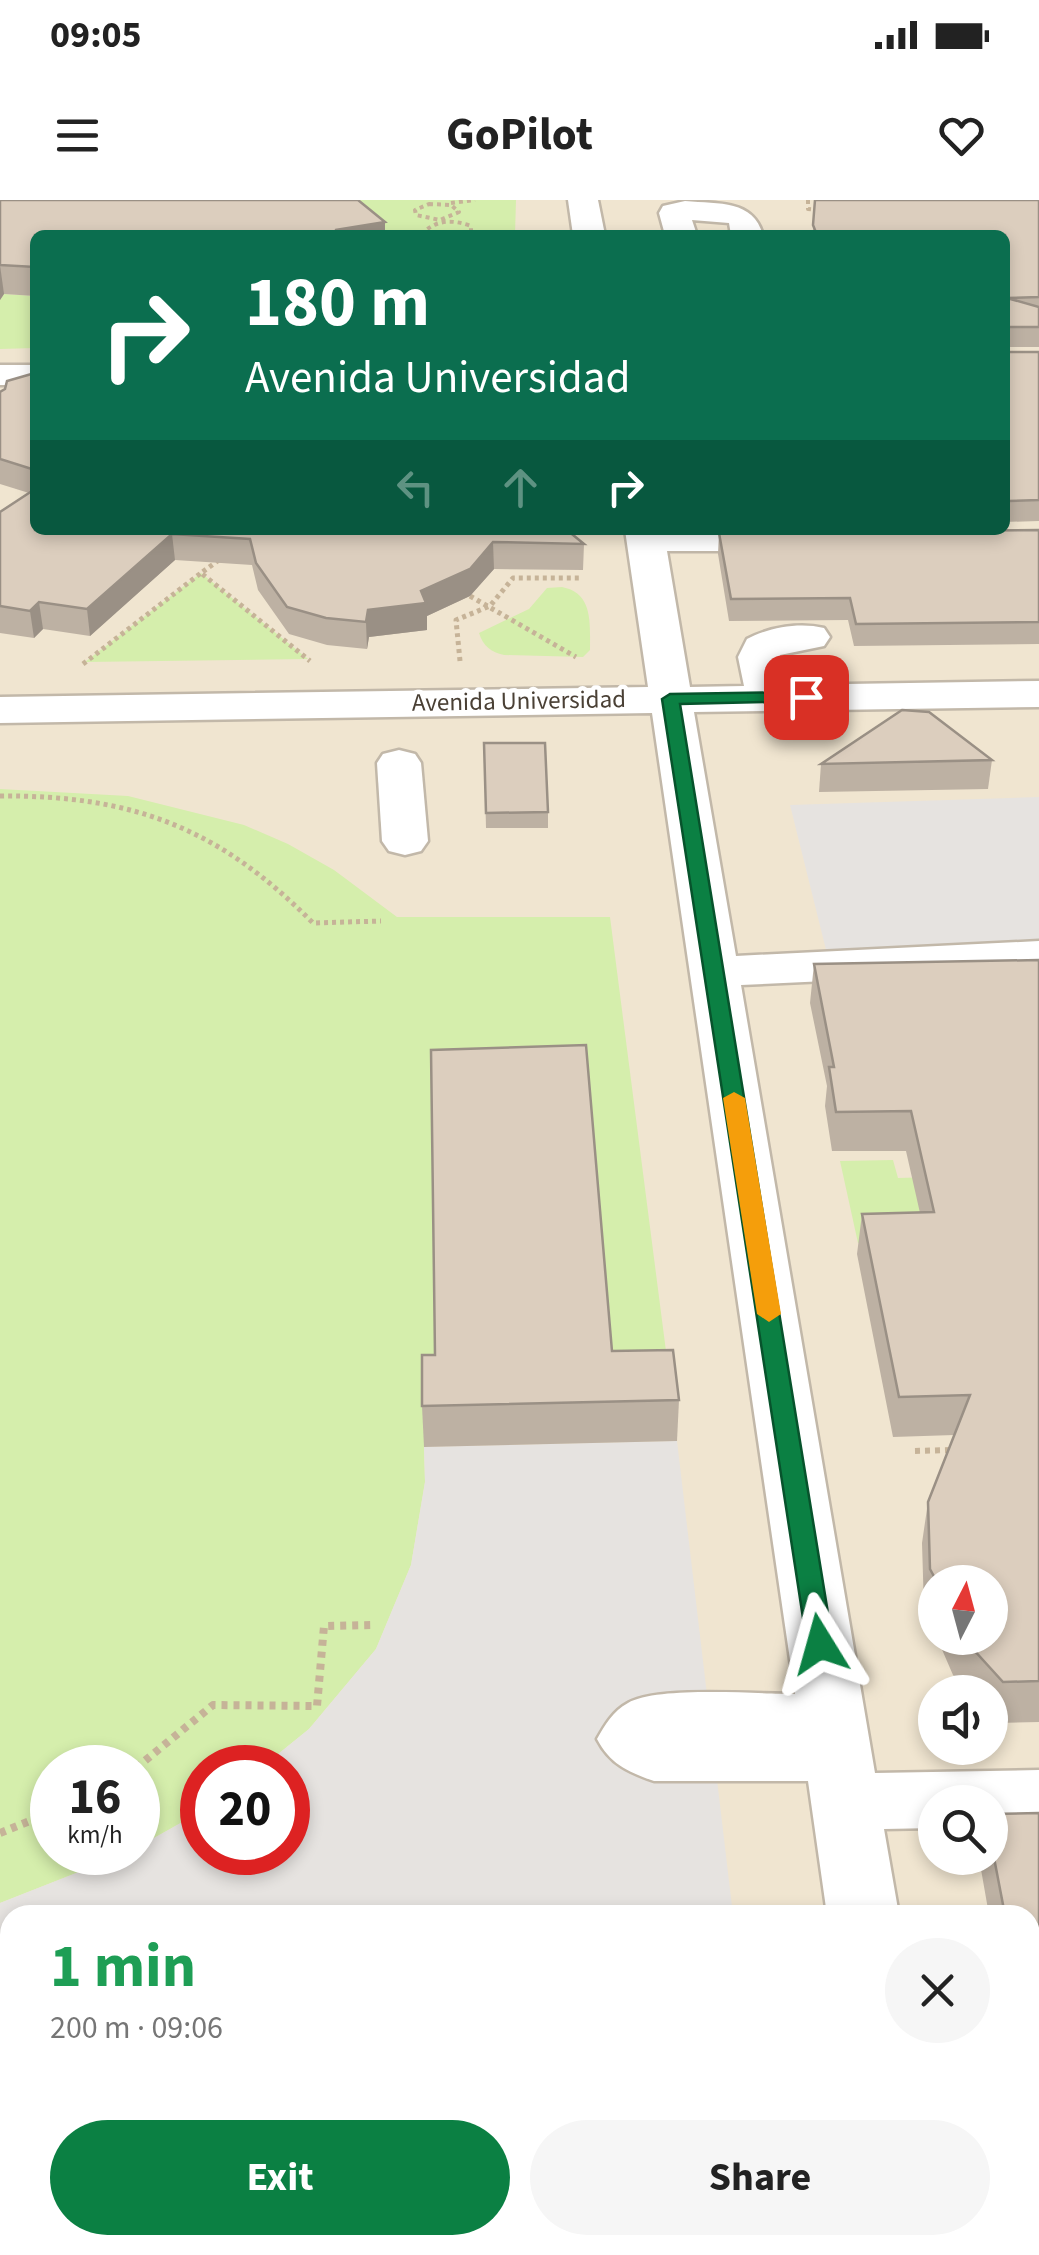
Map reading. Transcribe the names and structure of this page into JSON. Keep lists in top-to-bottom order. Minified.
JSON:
{"streets":{"lane":["Avenida Universidad"]},"north":"top","page":{"status":"09:05","header":"GoPilot","turn":["180 m","Avenida Universidad"],"speed":"16 km/h","limit":"20","heading":["1 min","200 m · 09:06"],"buttons":["Exit","Share"]}}
